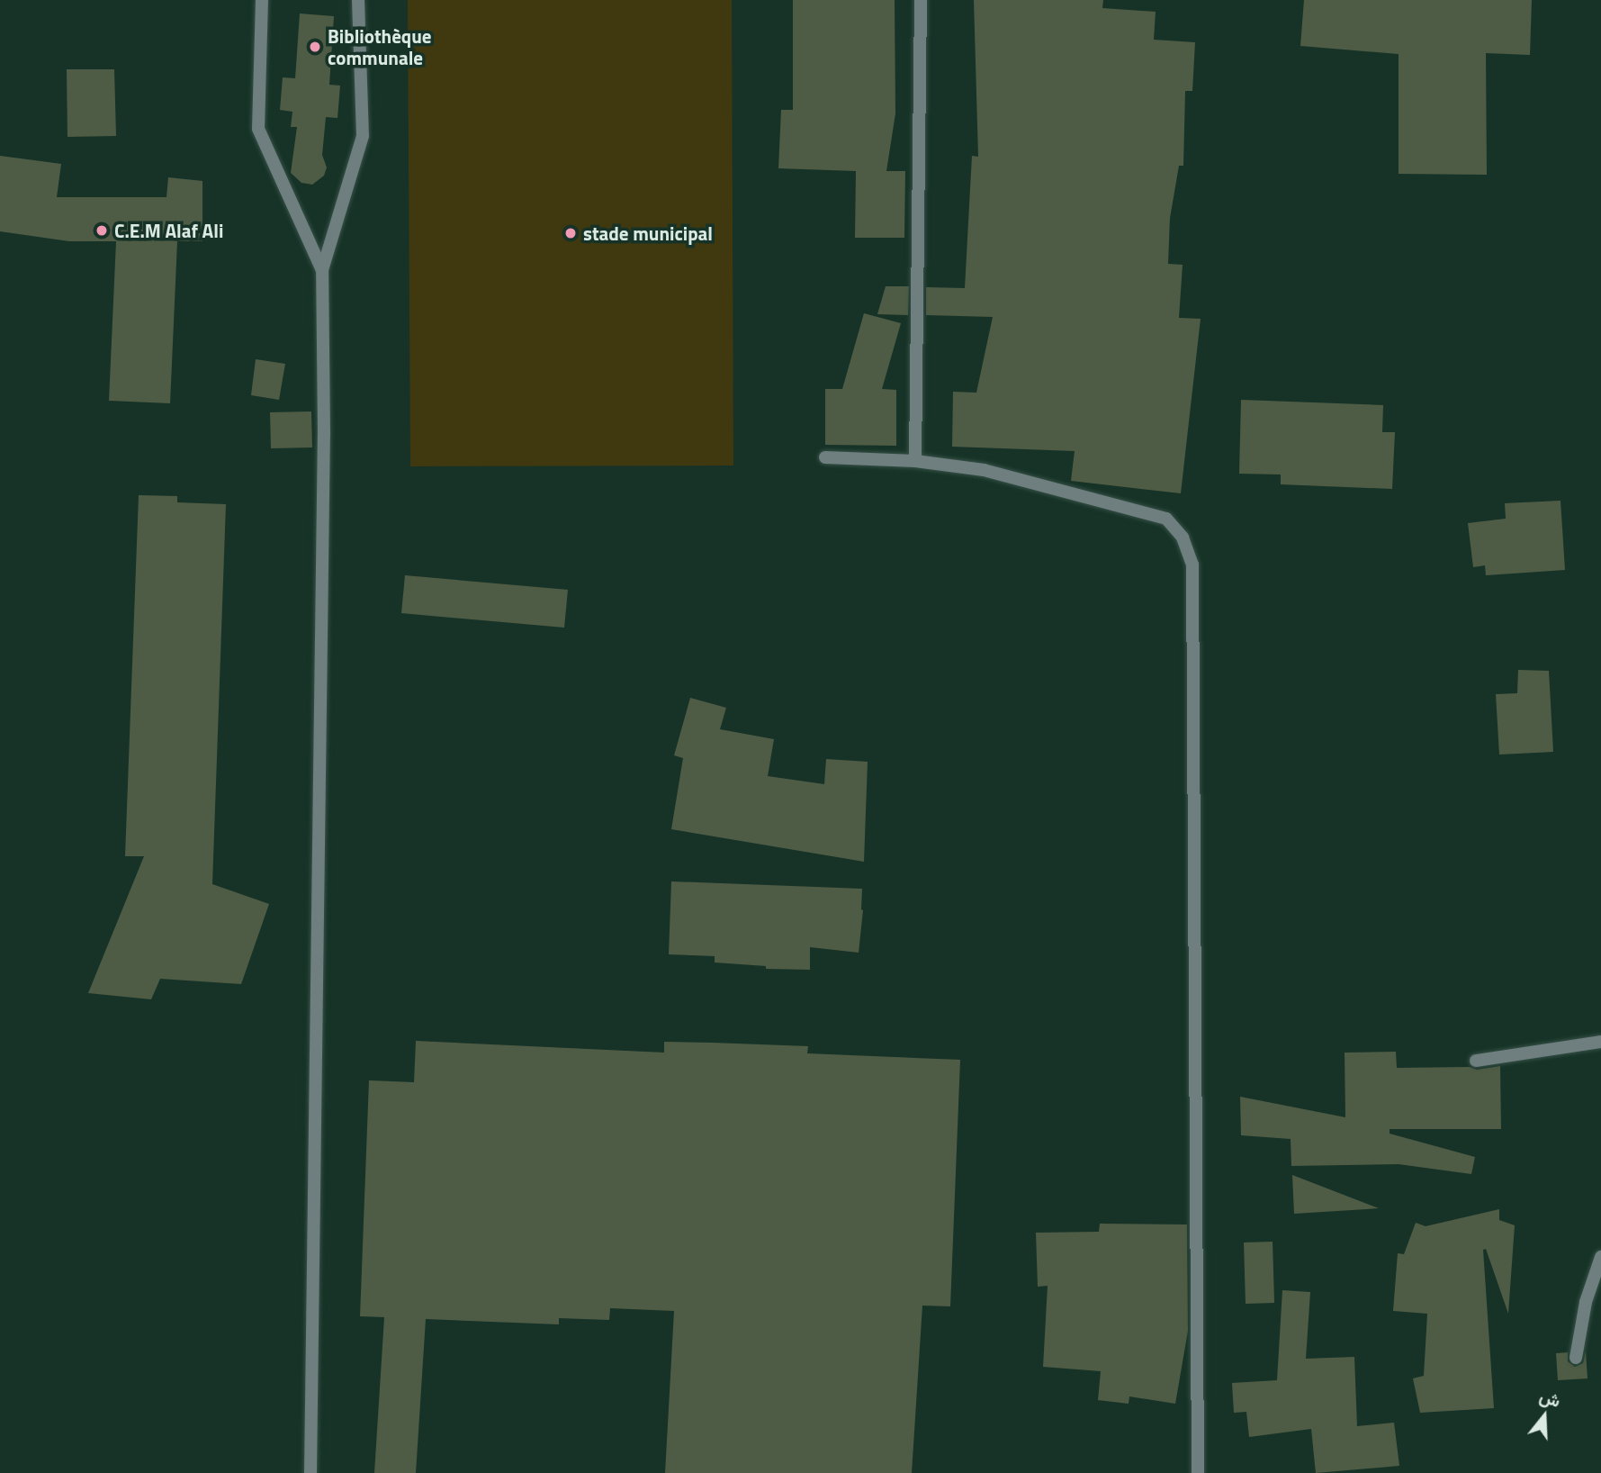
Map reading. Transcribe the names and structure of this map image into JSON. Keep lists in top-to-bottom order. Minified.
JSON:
{"places":["Bibliothèque communale","C.E.M Alaf Ali","stade municipal"],"north":"top"}
